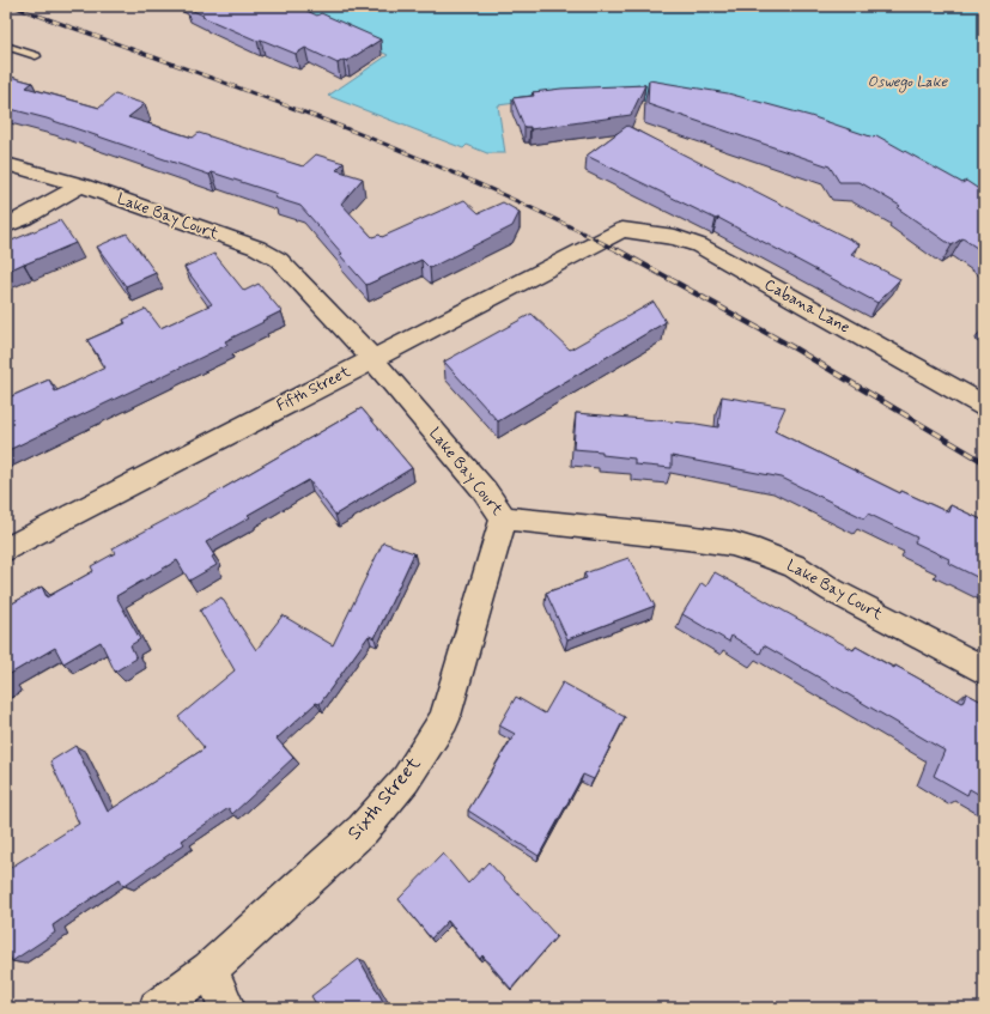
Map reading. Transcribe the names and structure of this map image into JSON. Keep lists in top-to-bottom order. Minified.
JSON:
{"streets":{"street":["Lake Bay Court","Cabana Lane","Fifth Street","Sixth Street"]},"crossings":[["Lake Bay Court","Fifth Street"],["Lake Bay Court","Sixth Street"],["Cabana Lane","Fifth Street"]],"water":["Oswego Lake"]}
